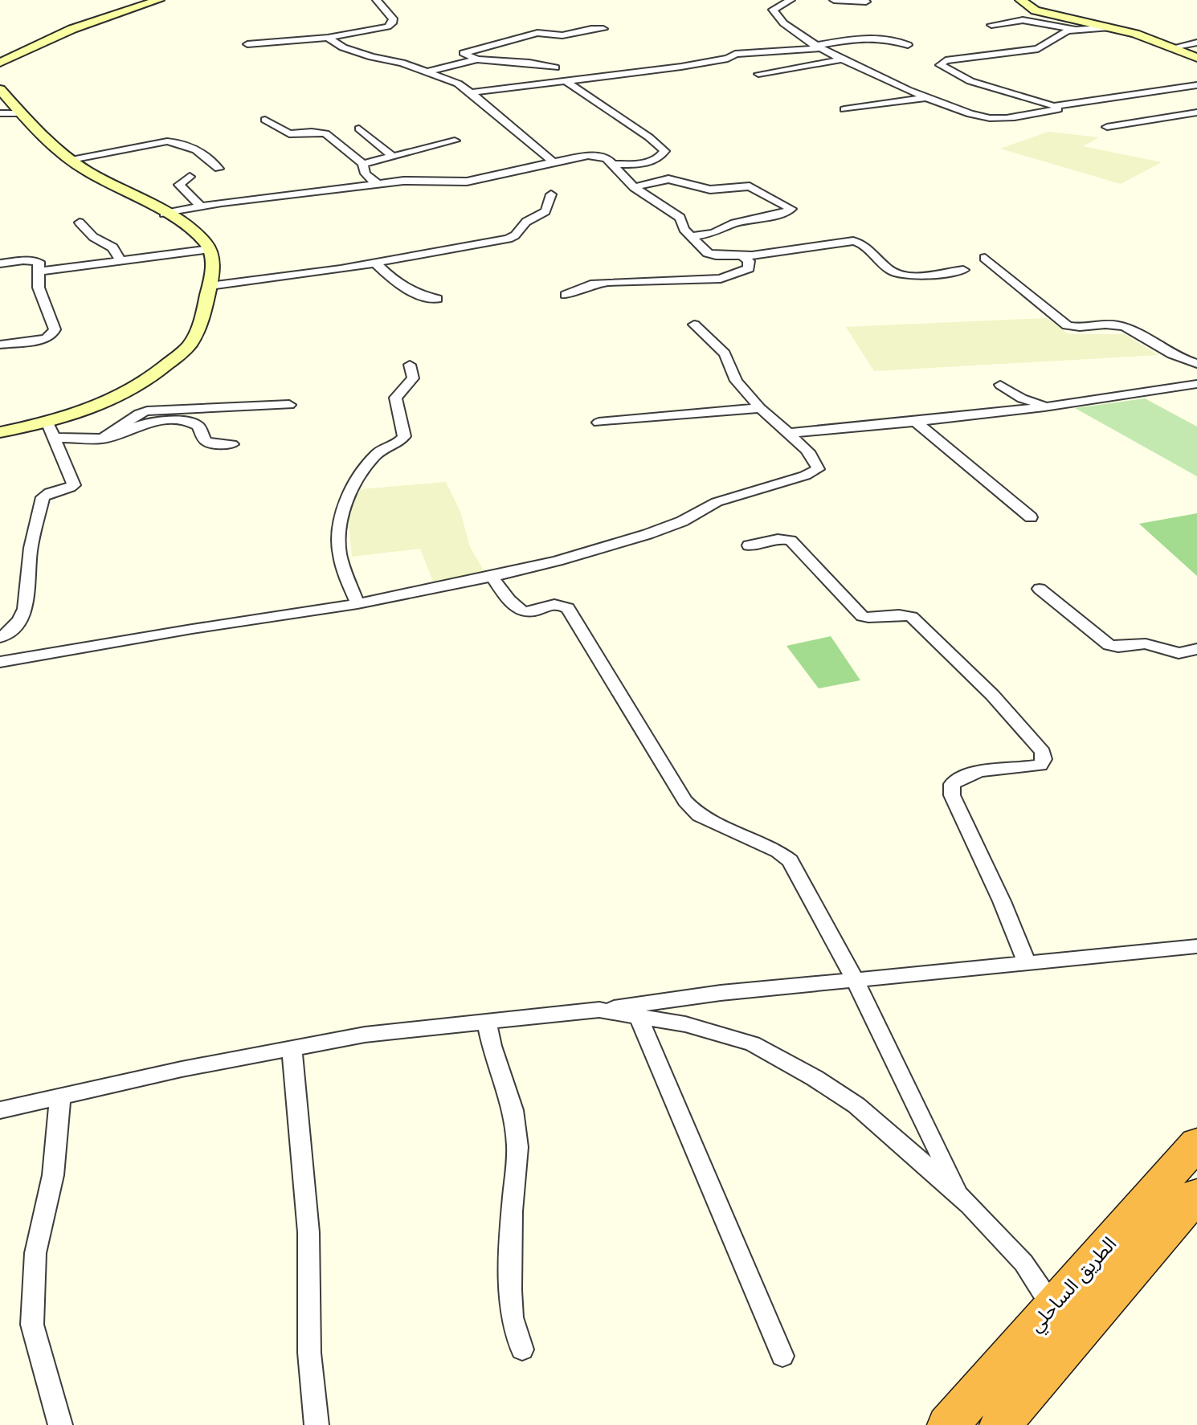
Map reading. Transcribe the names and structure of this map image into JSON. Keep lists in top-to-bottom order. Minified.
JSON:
{"streets":{"highway":["الطريق الساحلي"]}}
